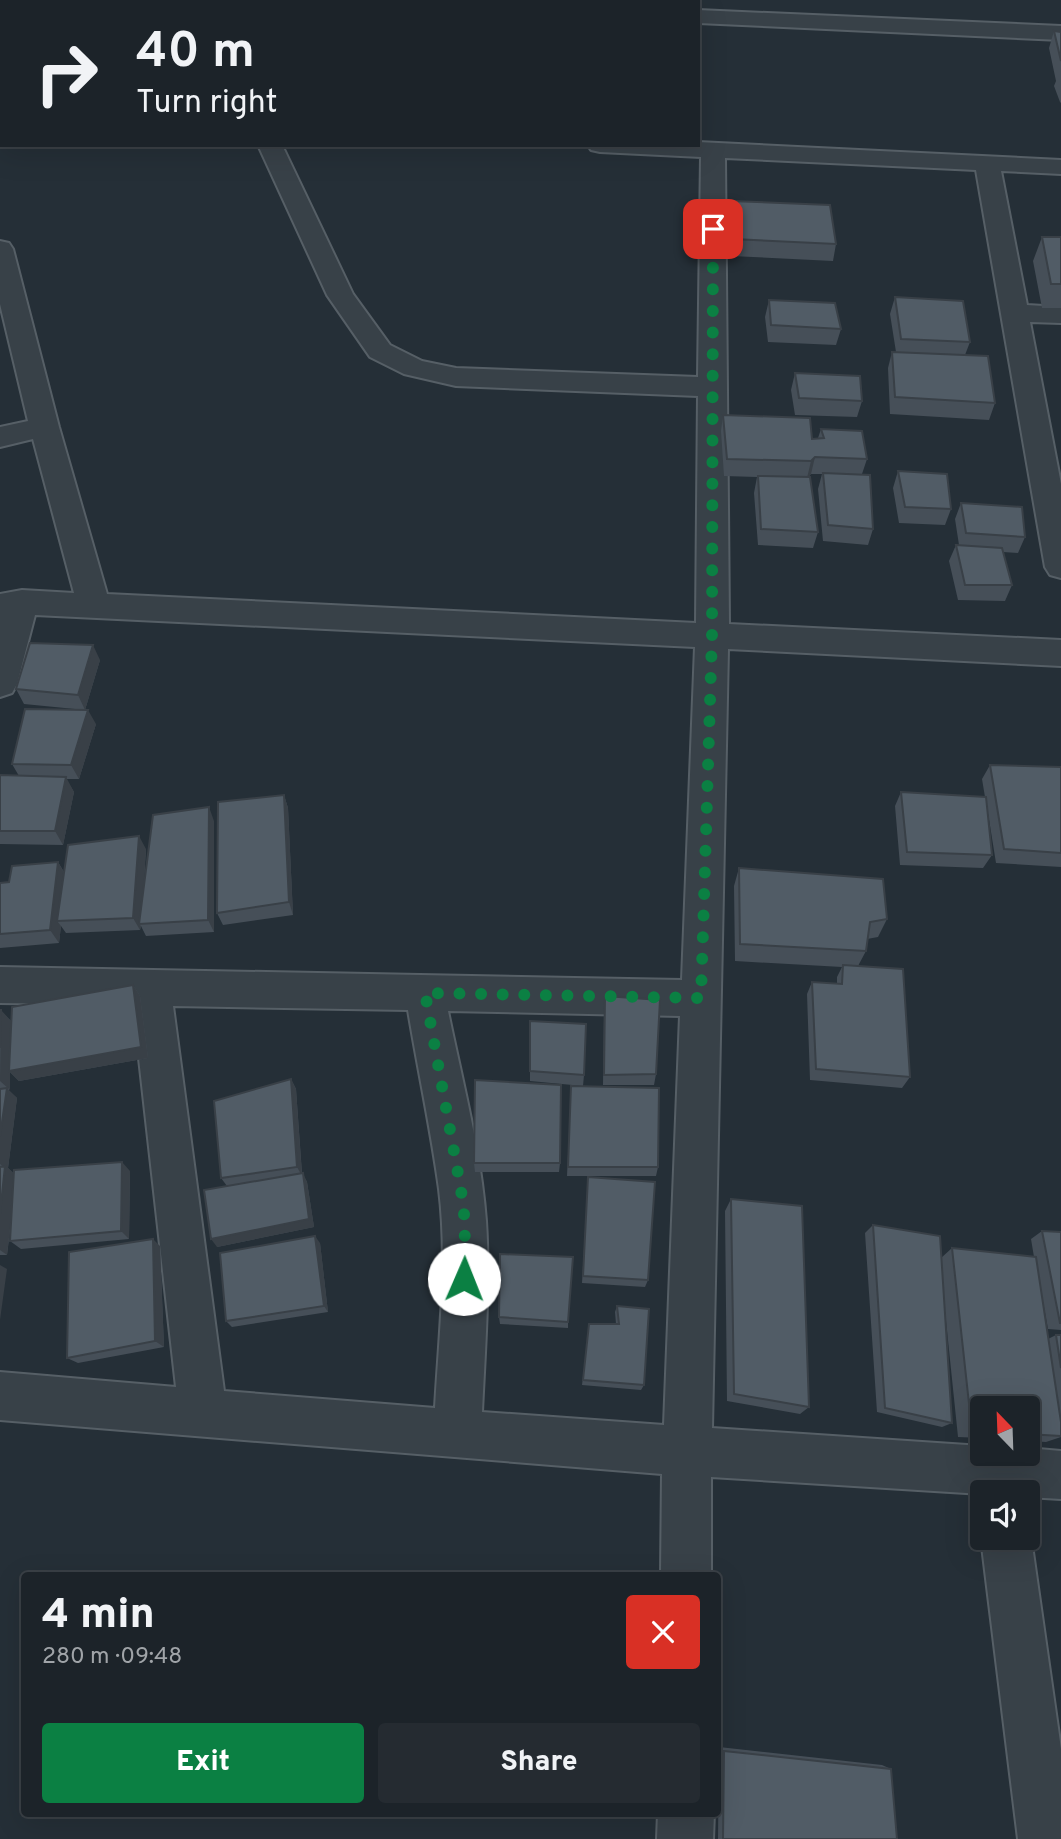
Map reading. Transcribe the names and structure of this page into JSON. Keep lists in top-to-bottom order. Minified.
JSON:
{"north":"top left","page":{"turn":["40 m","Turn right"],"heading":["4 min","280 m · 09:48"],"buttons":["Exit","Share"]}}
